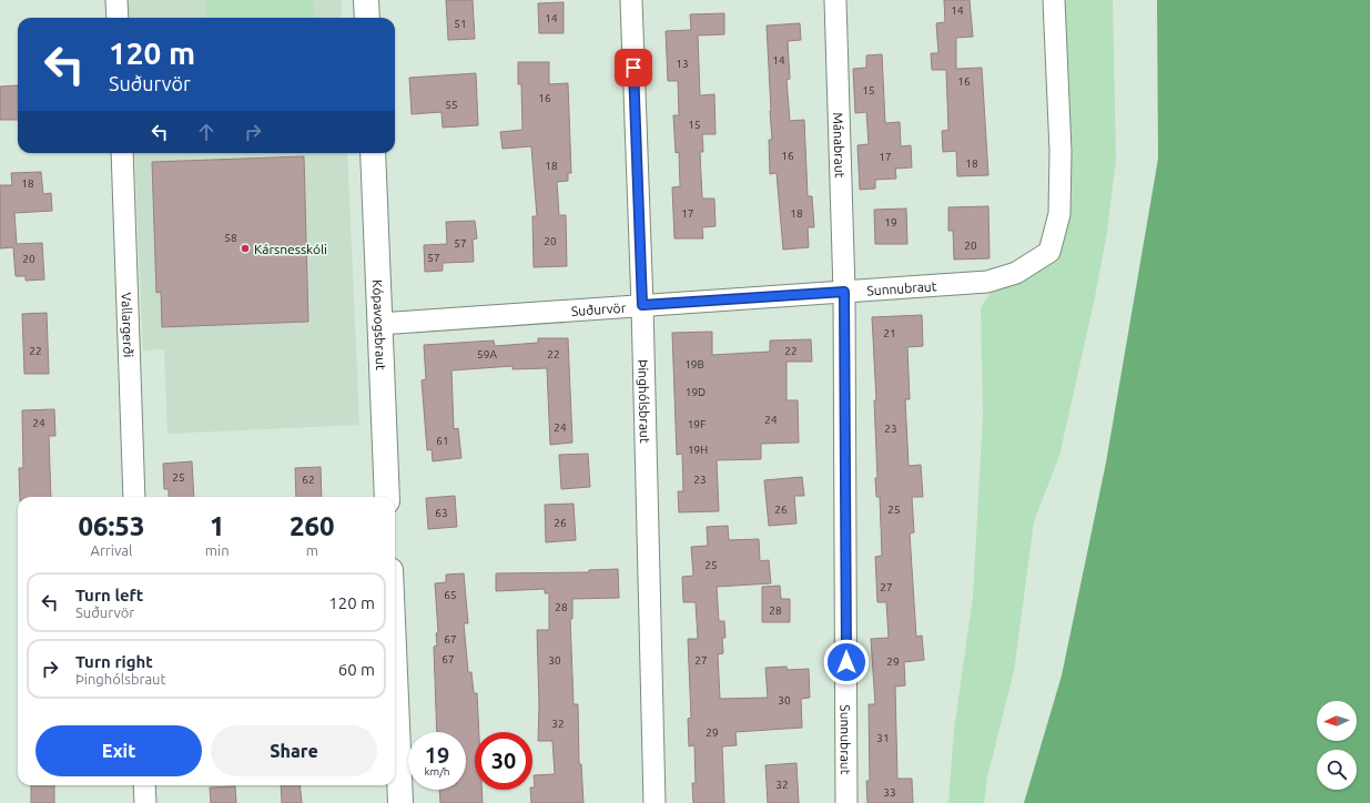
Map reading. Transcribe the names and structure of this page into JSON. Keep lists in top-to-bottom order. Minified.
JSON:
{"streets":{"street":["Mánabraut","Sunnubraut","Suðurvör","Vallargerði","Kópavogsbraut","Þinghólsbraut"]},"crossings":[["Mánabraut","Sunnubraut"],["Mánabraut","Suðurvör"],["Sunnubraut","Suðurvör"],["Suðurvör","Kópavogsbraut"],["Suðurvör","Þinghólsbraut"]],"places":["Kársnesskóli"],"house_numbers":["14","14","51","14","13","16","15","16","55","15","16","17","18","18","18","17","18","19","58","20","57","20","57","20","21","22","22","59A","22","19B","19D","24","24","19F","24","23","61","19H","25","62","23","26","25","63","26","25","27","65","28","28","67","67","30","27","29","30","32","29","31","32","33"],"north":"left","page":{"turn":["120 m","Suðurvör"],"eta":["06:53","Arrival","1","min","260","m"],"list":[{"name":"Turn left","note":"Suðurvör","value":"120 m"},{"name":"Turn right","note":"Þinghólsbraut","value":"60 m"}],"buttons":["Exit","Share"],"speed":"19 km/h","limit":"30"}}
